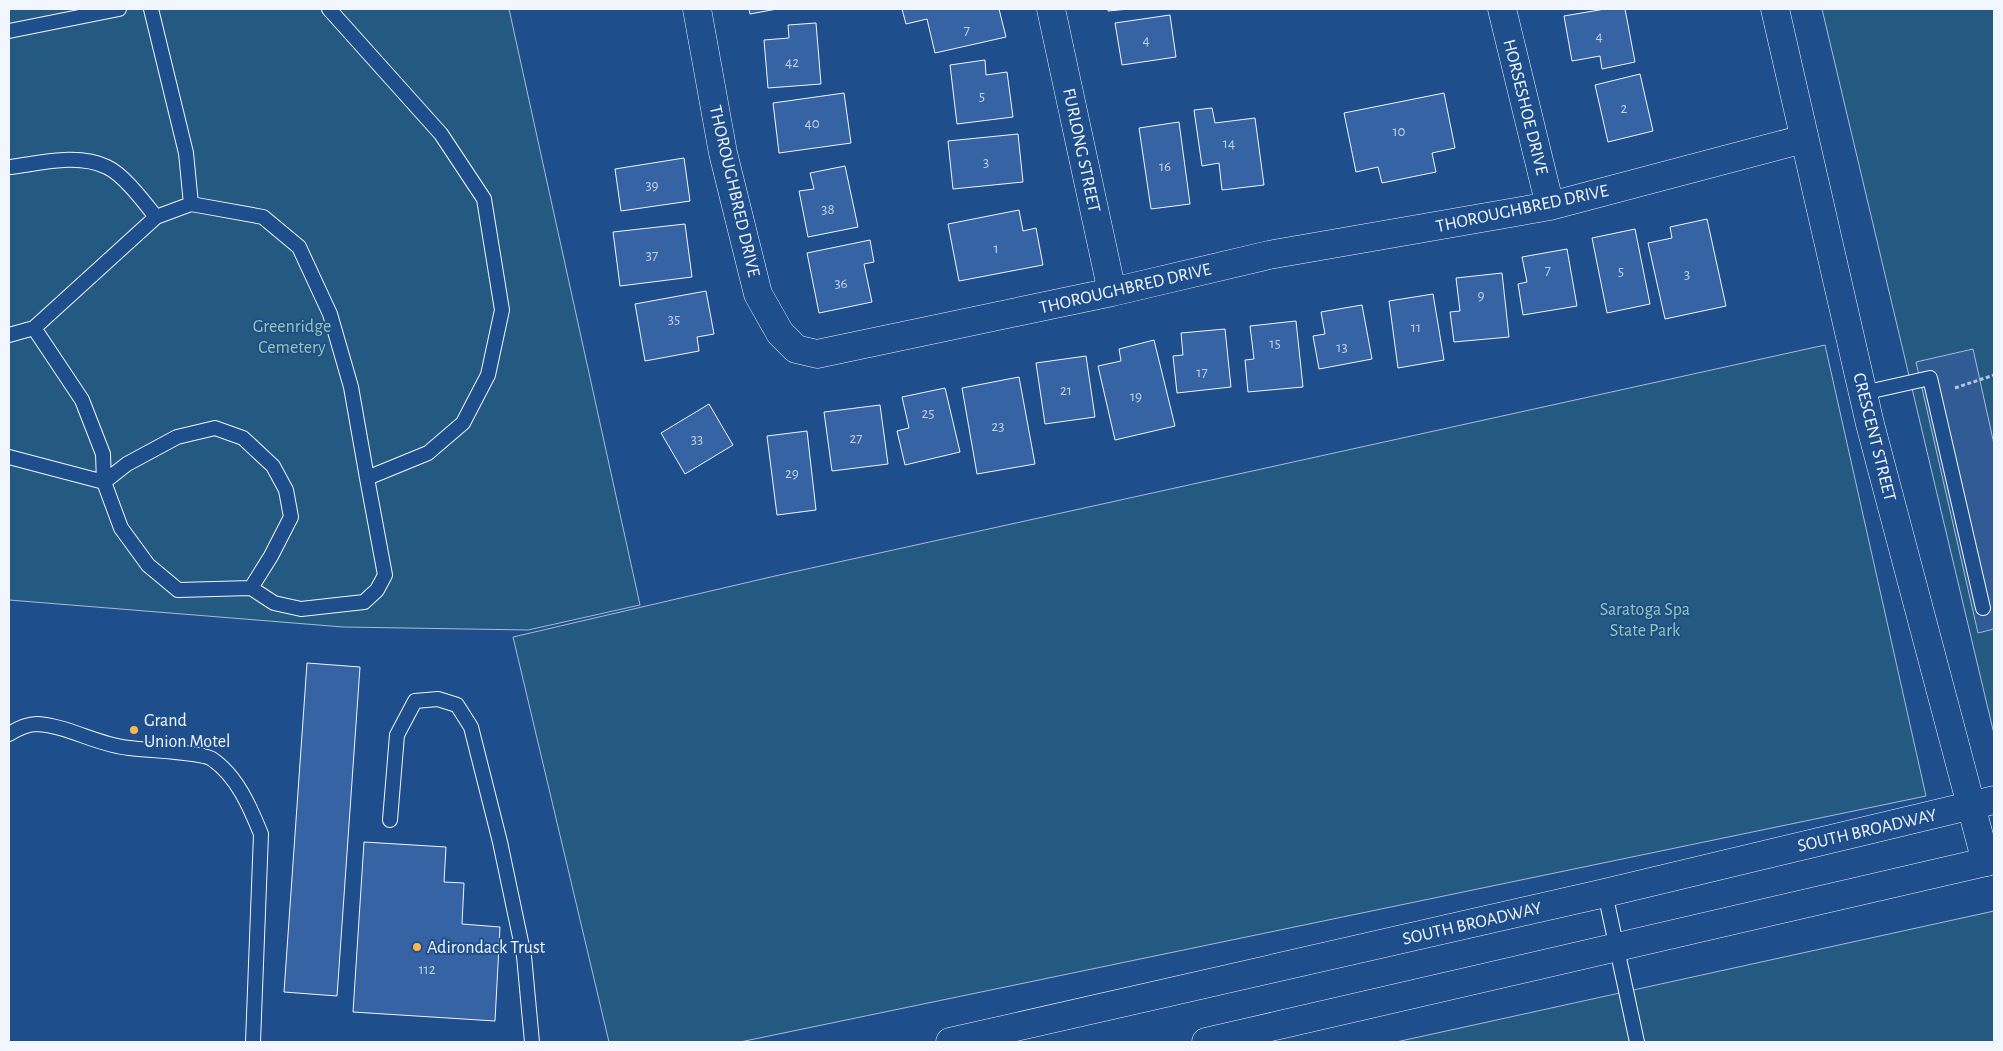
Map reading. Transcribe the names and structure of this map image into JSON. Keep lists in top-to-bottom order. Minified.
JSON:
{"streets":{"street":["HORSESHOE DRIVE","FURLONG STREET","THOROUGHBRED DRIVE","CRESCENT STREET","SOUTH BROADWAY"]},"crossings":[["HORSESHOE DRIVE","THOROUGHBRED DRIVE"],["FURLONG STREET","THOROUGHBRED DRIVE"],["THOROUGHBRED DRIVE","CRESCENT STREET"],["CRESCENT STREET","SOUTH BROADWAY"]],"parks":["Greenridge Cemetery","Saratoga Spa State Park"],"places":["Grand Union Motel","Adirondack Trust"],"house_numbers":["7","4","4","42","5","2","40","10","14","3","16","39","38","1","37","7","5","3","36","9","35","11","15","13","17","21","19","25","23","27","33","29","112"]}
